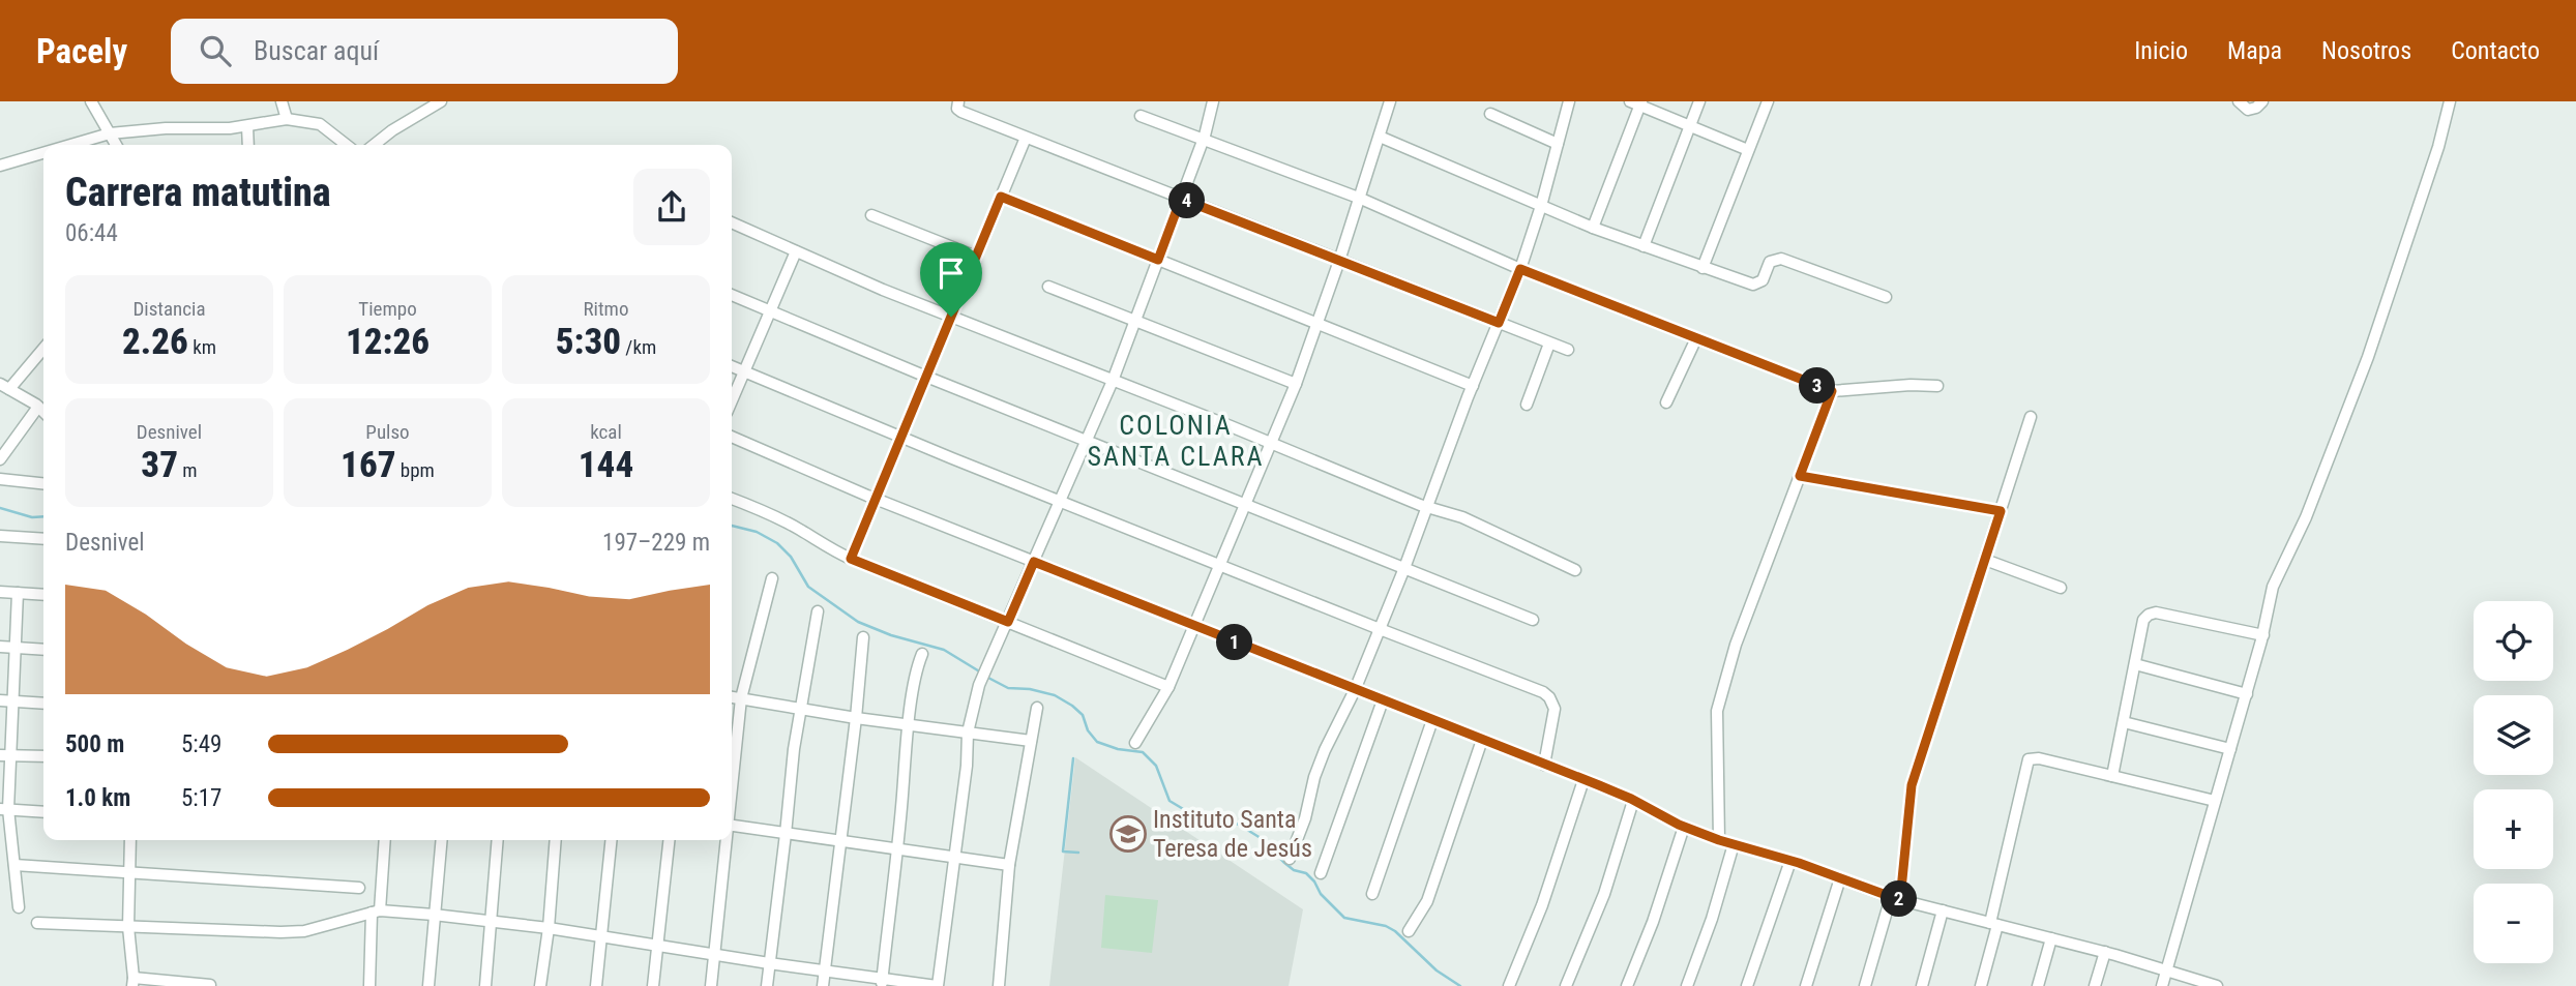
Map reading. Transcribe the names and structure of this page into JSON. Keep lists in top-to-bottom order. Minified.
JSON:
{"districts":["COLONIA SANTA CLARA"],"places":{"school or university":["Instituto Santa Teresa de Jesús"]},"page":{"header":"Pacely","search":"Buscar aquí","nav":["Inicio","Mapa","Nosotros","Contacto"],"heading":["Carrera matutina","06:44"],"pins":["4","3","1","2"],"stats":[["Distancia","2.26 km"],["Tiempo","12:26"],["Ritmo","5:30 /km"],["Desnivel","37 m"],["Pulso","167 bpm"],["kcal","144"]],"chart":["Desnivel","197–229 m"],"map_buttons":["+","−"],"list":[{"name":"500 m","note":"5:49"},{"name":"1.0 km","note":"5:17"}]}}
